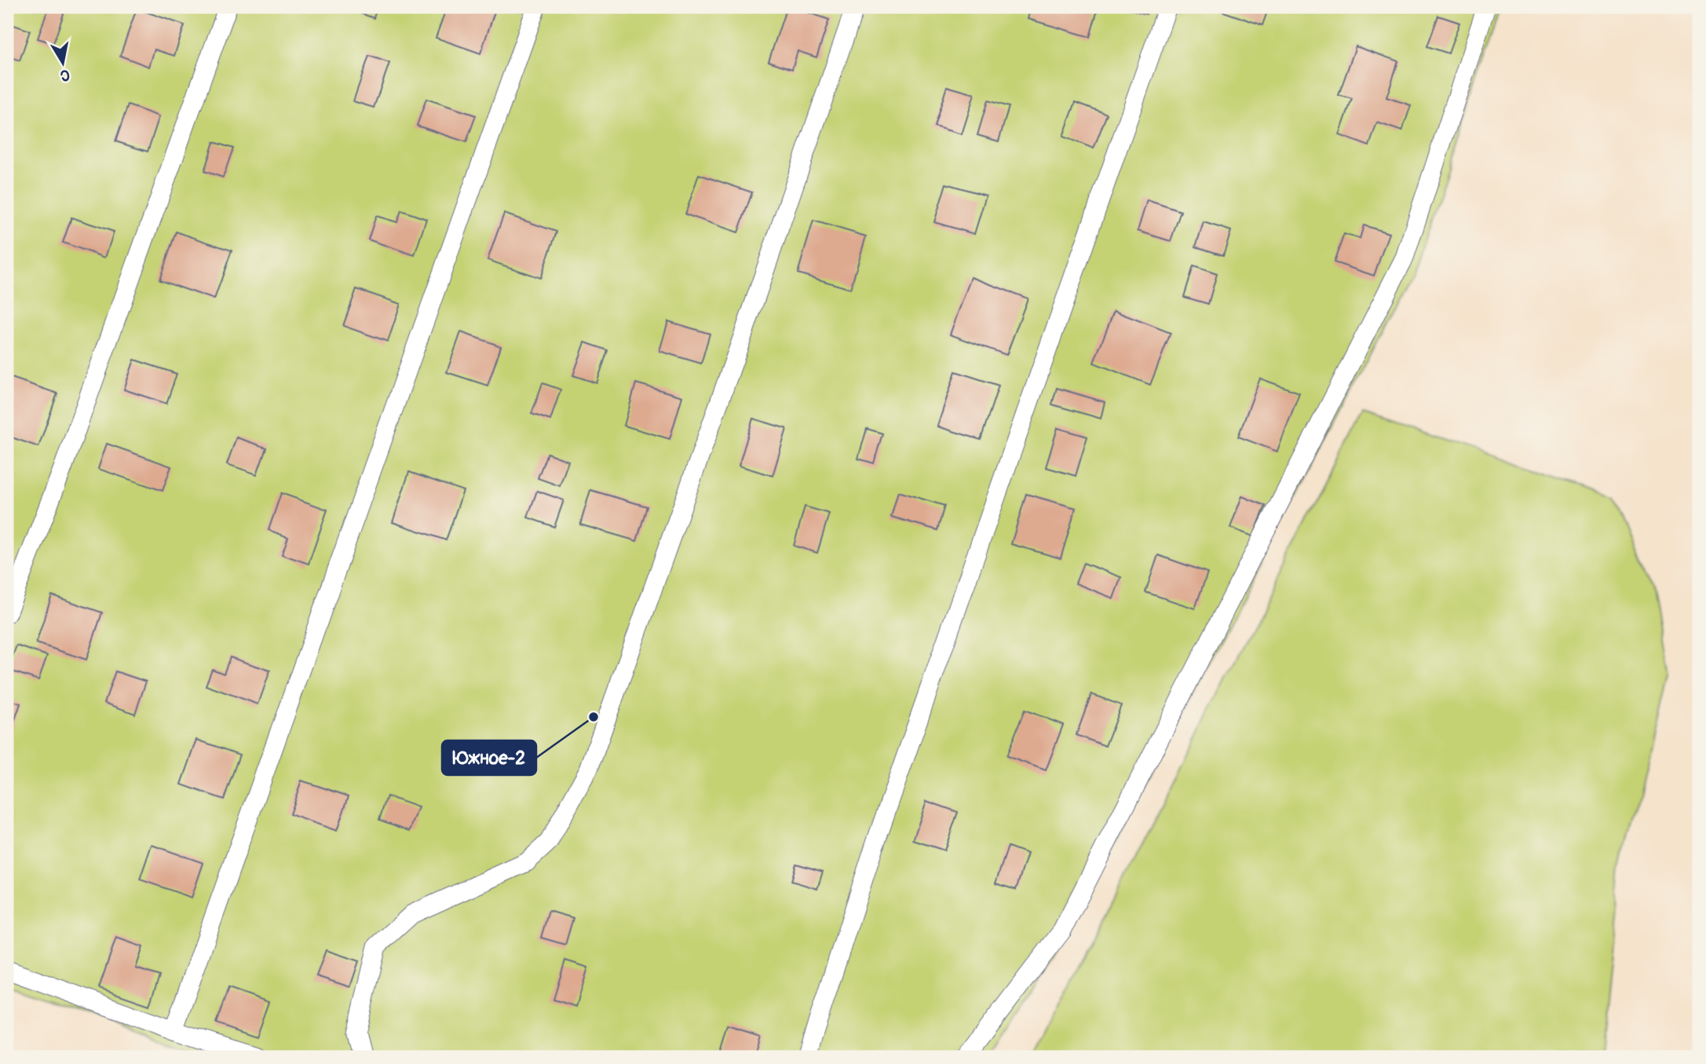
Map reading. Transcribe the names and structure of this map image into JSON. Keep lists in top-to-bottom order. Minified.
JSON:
{"places":["Южное-2"],"north":"bottom"}
